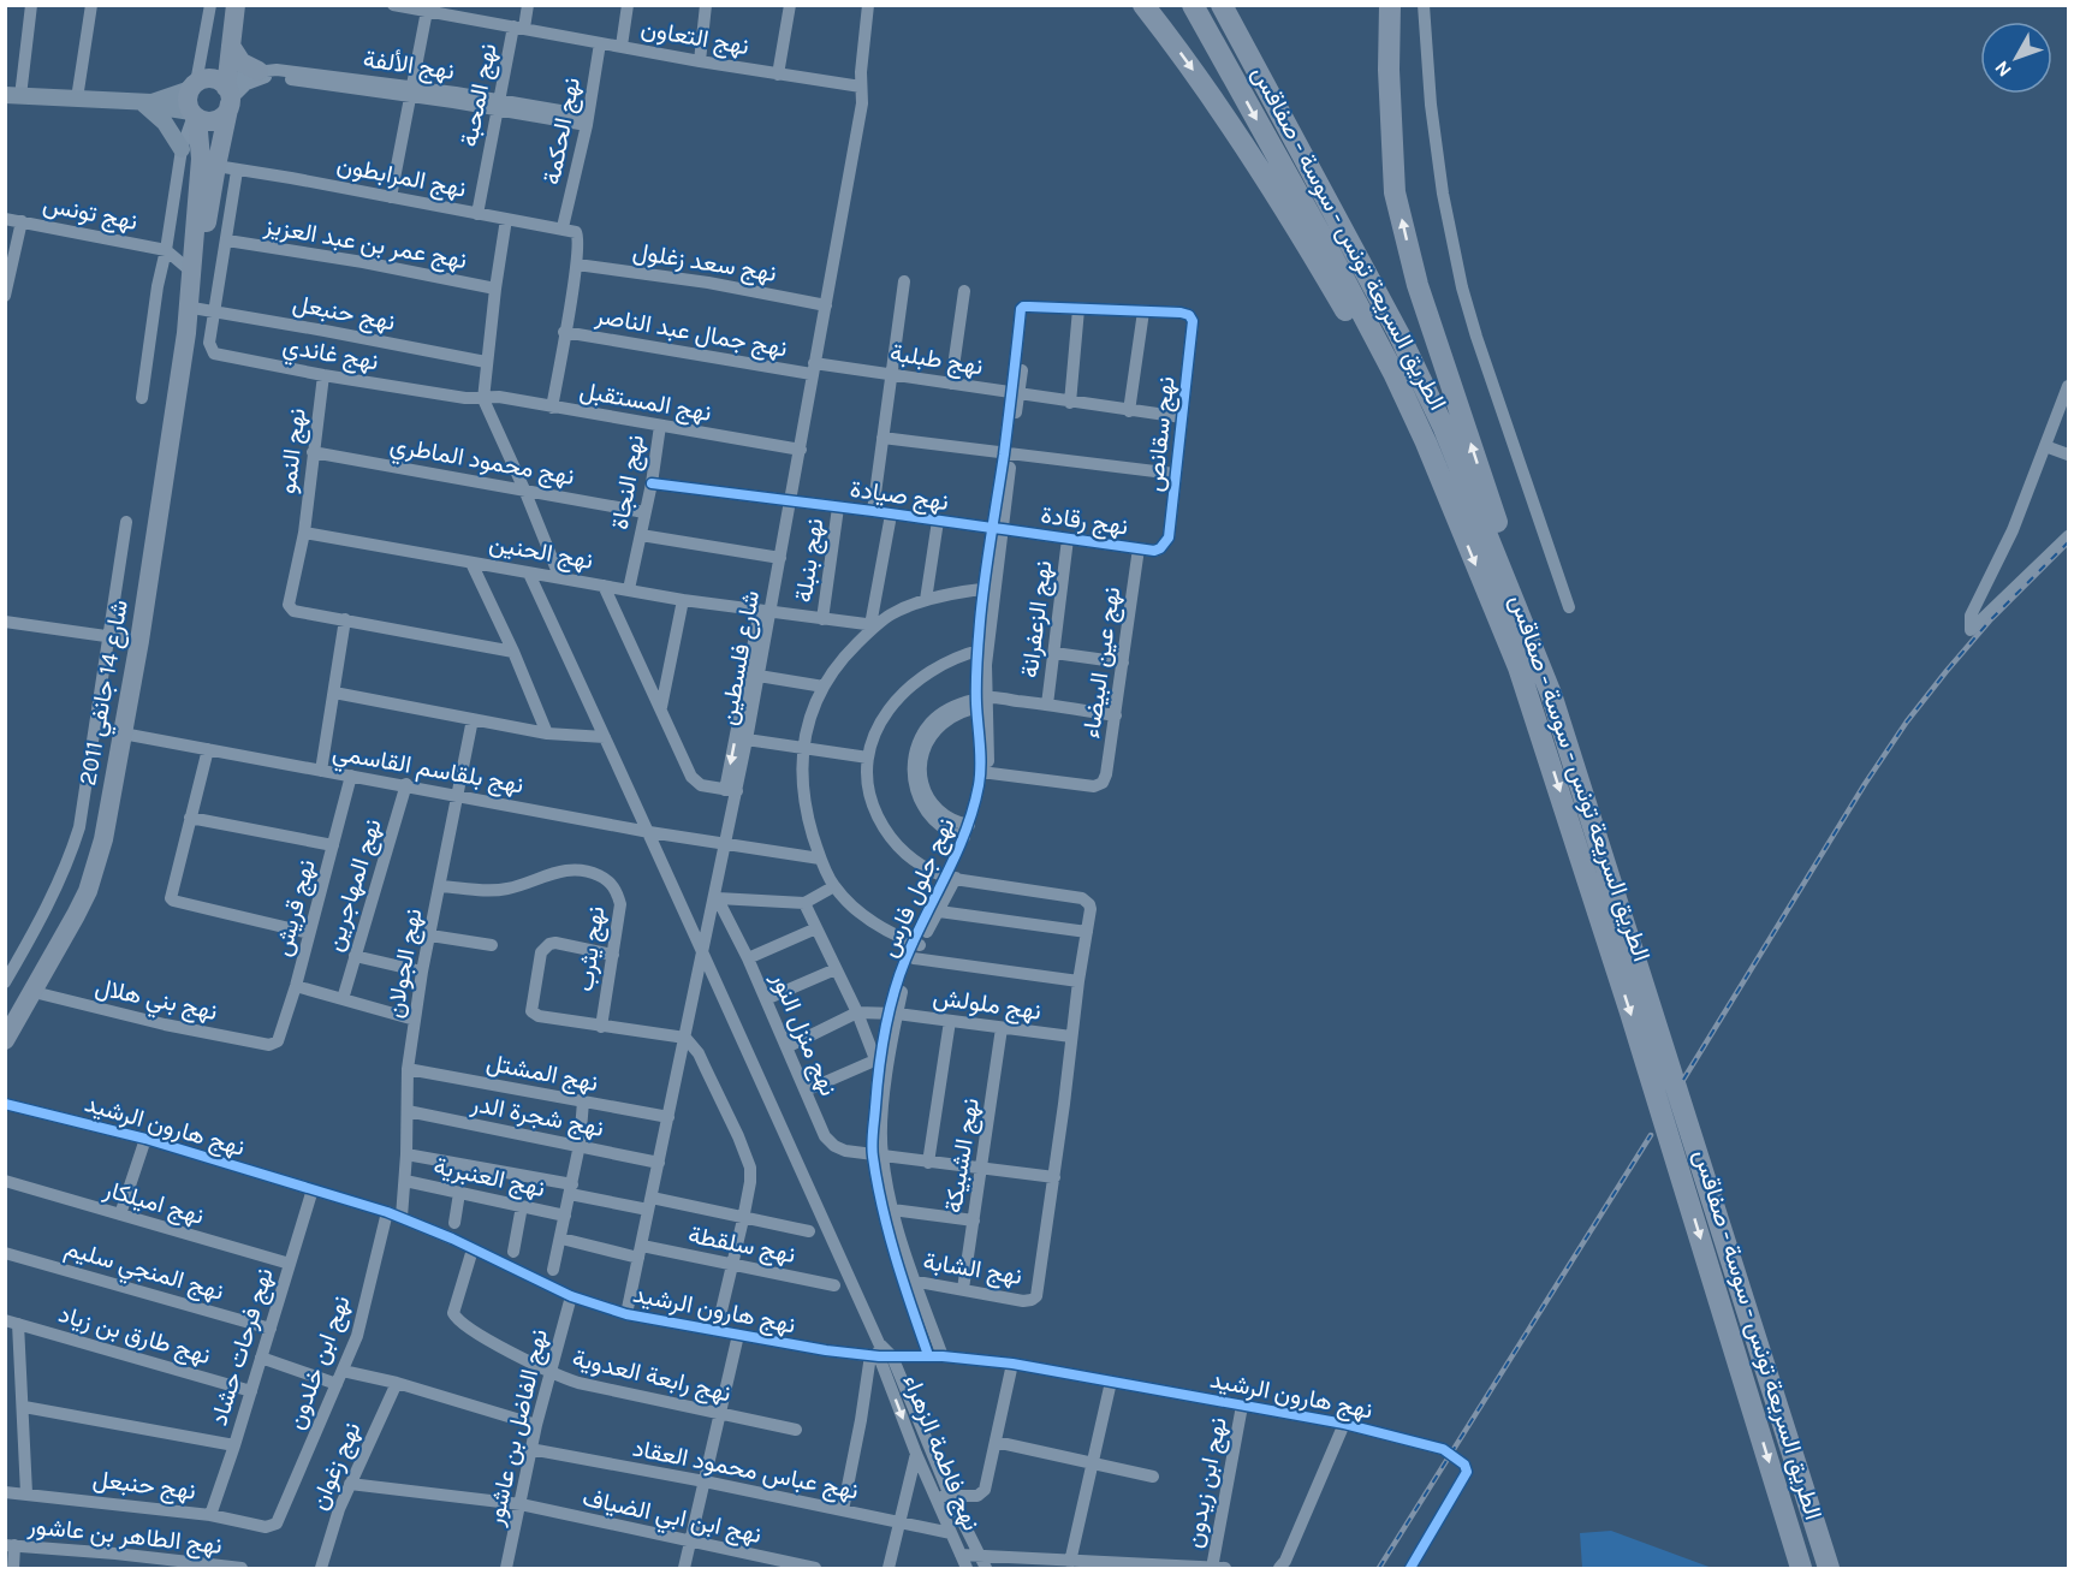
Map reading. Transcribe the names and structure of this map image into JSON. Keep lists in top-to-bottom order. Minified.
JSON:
{"streets":{"highway":["الطريق السريعة تونس - سوسة - صفاقس"],"main road":["شارع 14 جانفي 2011"],"street":["نهج التعاون","نهج الألفة","نهج المحبة","نهج الحكمة","نهج المرابطون","نهج تونس","نهج عمر بن عبد العزيز","نهج سعد زغلول","نهج حنبعل","نهج جمال عبد الناصر","نهج غاندي","نهج طبلبة","نهج المستقبل","نهج سقانص","نهج النمو","نهج محمود الماطري","نهج النجاة","نهج صيادة","نهج رقادة","نهج الحنين","نهج بنبلة","نهج الزعفرانة","شارع فلسطين","نهج عين البيضاء","نهج بلقاسم القاسمي","نهج المهاجرين","نهج جلول فارس","نهج قريش","نهج يثرب","نهج الجولان","نهج بني هلال","نهج ملولش","نهج منزل النور","نهج المشتل","نهج شجرة الدر","نهج هارون الرشيد","نهج الشبيكة","نهج العنبرية","نهج اميلكار","نهج سلقطة","نهج الشابة","نهج المنجي سليم","نهج طارق بن زياد","نهج فرحات حشاد","نهج ابن خلدون","نهج رابعة العدوية","نهج الفاضل بن عاشور","نهج فاطمة الزهراء","نهج زغوان","نهج عباس محمود العقاد","نهج ابن زيدون","نهج ابن ابي الضياف","نهج الطاهر بن عاشور"]},"crossings":[["نهج التعاون","نهج المحبة"],["نهج التعاون","نهج الحكمة"],["نهج التعاون","شارع فلسطين"],["نهج الألفة","نهج المحبة"],["نهج الألفة","نهج الحكمة"],["نهج الألفة","شارع 14 جانفي 2011"],["نهج المحبة","نهج المرابطون"],["نهج الحكمة","نهج المرابطون"],["نهج المرابطون","نهج سعد زغلول"],["نهج المرابطون","شارع 14 جانفي 2011"],["نهج سعد زغلول","شارع فلسطين"],["نهج حنبعل","نهج غاندي"],["نهج حنبعل","شارع 14 جانفي 2011"],["نهج حنبعل","نهج فرحات حشاد"],["نهج حنبعل","نهج ابن خلدون"],["نهج جمال عبد الناصر","نهج طبلبة"],["نهج جمال عبد الناصر","شارع فلسطين"],["نهج غاندي","نهج المستقبل"],["نهج غاندي","نهج النمو"],["نهج طبلبة","نهج سقانص"],["نهج طبلبة","شارع فلسطين"],["نهج طبلبة","نهج جلول فارس"],["نهج المستقبل","نهج النجاة"],["نهج المستقبل","شارع فلسطين"],["نهج سقانص","نهج رقادة"],["نهج النمو","نهج محمود الماطري"],["نهج النمو","نهج الحنين"],["نهج محمود الماطري","نهج النجاة"],["نهج النجاة","نهج صيادة"],["نهج النجاة","نهج الحنين"],["نهج صيادة","نهج رقادة"],["نهج صيادة","نهج بنبلة"],["نهج صيادة","شارع فلسطين"],["نهج صيادة","نهج جلول فارس"],["نهج رقادة","نهج الزعفرانة"],["نهج رقادة","نهج عين البيضاء"],["نهج رقادة","نهج جلول فارس"],["نهج الحنين","نهج بنبلة"],["نهج الحنين","شارع فلسطين"],["شارع فلسطين","نهج بلقاسم القاسمي"],["شارع فلسطين","نهج منزل النور"],["شارع فلسطين","نهج المشتل"],["شارع فلسطين","نهج شجرة الدر"],["شارع فلسطين","نهج هارون الرشيد"],["شارع فلسطين","نهج سلقطة"],["نهج عين البيضاء","نهج جلول فارس"],["شارع 14 جانفي 2011","نهج بلقاسم القاسمي"],["شارع 14 جانفي 2011","نهج بني هلال"],["نهج بلقاسم القاسمي","نهج المهاجرين"],["نهج بلقاسم القاسمي","نهج قريش"],["نهج بلقاسم القاسمي","نهج الجولان"],["نهج جلول فارس","نهج ملولش"],["نهج جلول فارس","نهج منزل النور"],["نهج جلول فارس","نهج هارون الرشيد"],["نهج جلول فارس","نهج الشابة"],["نهج قريش","نهج بني هلال"],["نهج يثرب","نهج الجولان"],["نهج الجولان","نهج المشتل"],["نهج الجولان","نهج شجرة الدر"],["نهج الجولان","نهج هارون الرشيد"],["نهج الجولان","نهج العنبرية"],["نهج ملولش","نهج الشبيكة"],["نهج منزل النور","نهج الشبيكة"],["نهج منزل النور","نهج الشابة"],["نهج هارون الرشيد","نهج فرحات حشاد"],["نهج هارون الرشيد","نهج ابن خلدون"],["نهج هارون الرشيد","نهج رابعة العدوية"],["نهج هارون الرشيد","نهج الفاضل بن عاشور"],["نهج هارون الرشيد","نهج فاطمة الزهراء"],["نهج هارون الرشيد","نهج ابن زيدون"],["نهج الشبيكة","نهج الشابة"],["نهج اميلكار","نهج فرحات حشاد"],["نهج المنجي سليم","نهج فرحات حشاد"],["نهج طارق بن زياد","نهج فرحات حشاد"],["نهج رابعة العدوية","نهج الفاضل بن عاشور"],["نهج الفاضل بن عاشور","نهج عباس محمود العقاد"],["نهج الفاضل بن عاشور","نهج ابن ابي الضياف"],["نهج فاطمة الزهراء","نهج عباس محمود العقاد"],["نهج زغوان","نهج ابن ابي الضياف"]],"north":"bottom left"}
